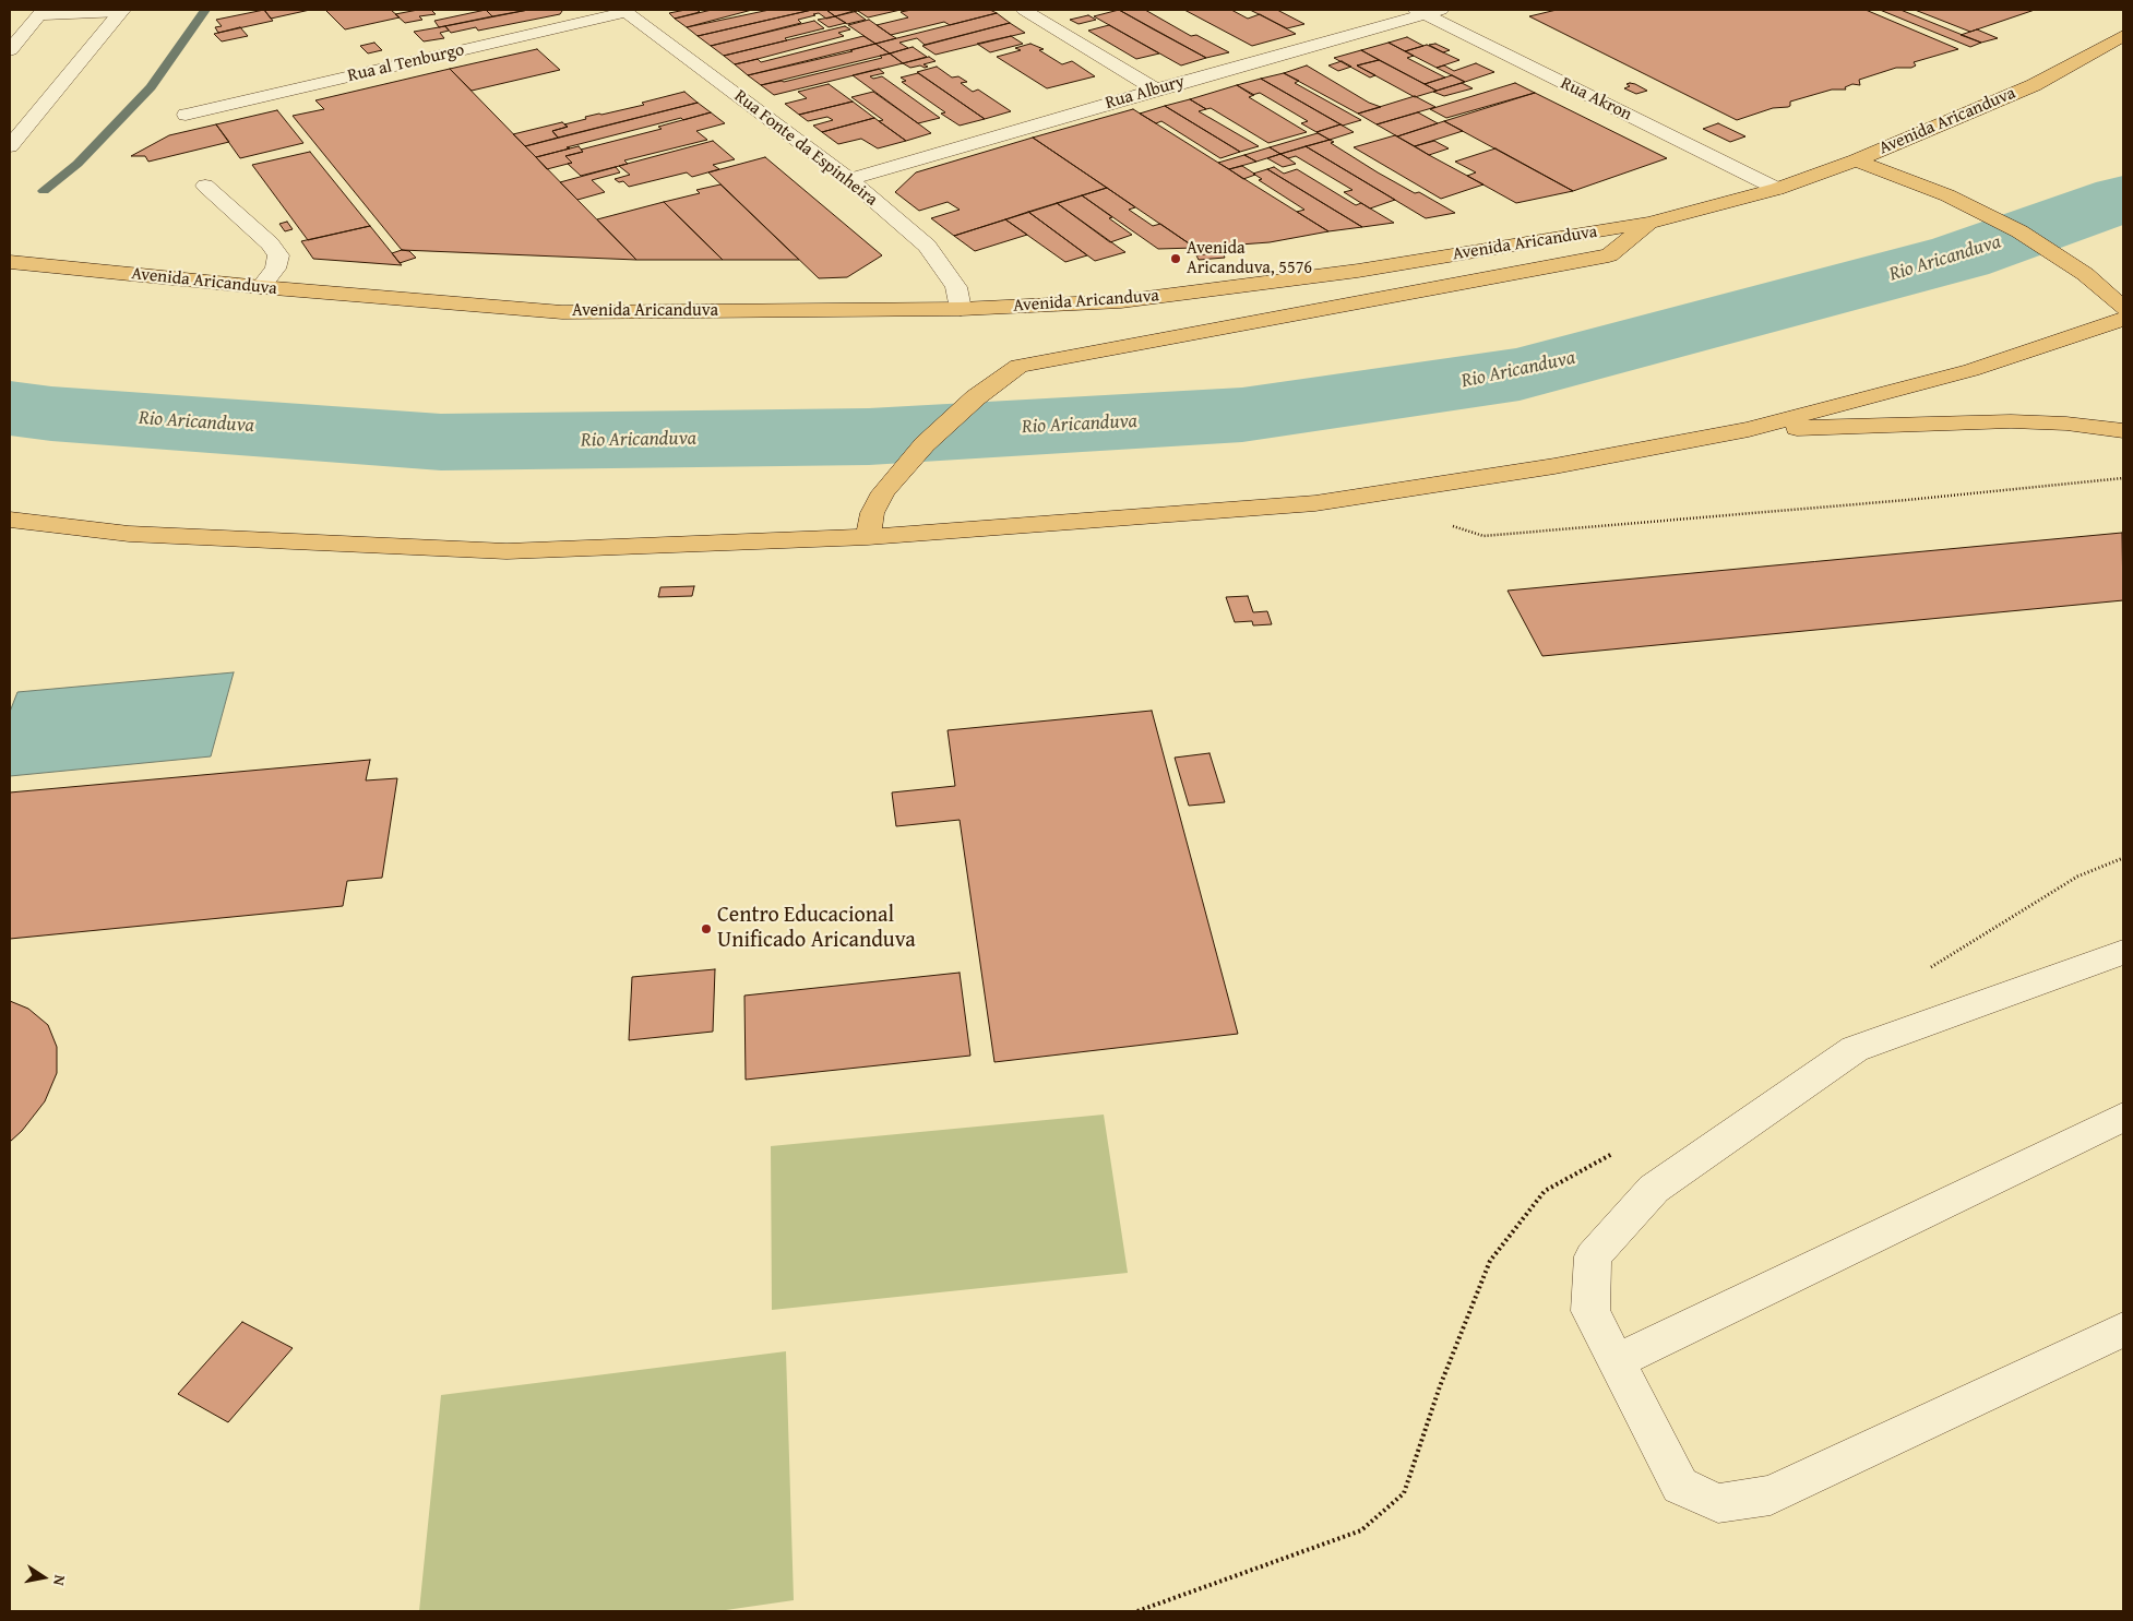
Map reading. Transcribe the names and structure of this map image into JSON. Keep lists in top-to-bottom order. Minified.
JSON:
{"streets":{"highway":["Avenida Aricanduva"],"street":["Rua al Tenburgo","Rua Albury","Rua Akron","Rua Fonte da Espinheira"]},"crossings":[["Rua al Tenburgo","Rua Fonte da Espinheira"],["Rua Albury","Rua Akron"],["Rua Albury","Rua Fonte da Espinheira"],["Rua Akron","Avenida Aricanduva"],["Avenida Aricanduva","Rua Fonte da Espinheira"]],"water":["Rio Aricanduva"],"places":["Avenida Aricanduva, 5576","Centro Educacional Unificado Aricanduva"],"north":"right"}
